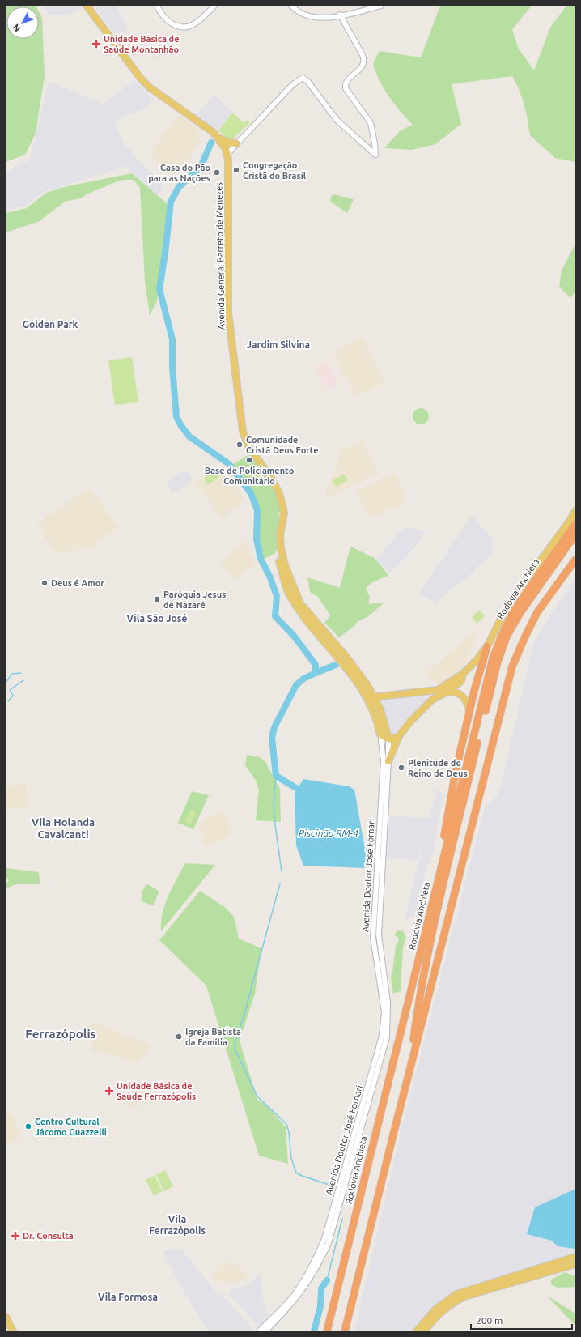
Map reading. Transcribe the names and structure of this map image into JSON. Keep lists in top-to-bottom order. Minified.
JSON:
{"streets":{"highway":["Rodovia Anchieta"],"main road":["Avenida General Barreto de Menezes","Avenida Doutor José Fornari"]},"crossings":[["Avenida General Barreto de Menezes","Avenida Doutor José Fornari"]],"districts":["Golden Park","Jardim Silvina","Vila São José","Vila Holanda Cavalcanti","Ferrazópolis","Vila Ferrazópolis","Vila Formosa"],"water":["Piscinão RM-4"],"places":{"health":["Unidade Básica de Saúde Montanhão","Unidade Básica de Saúde Ferrazópolis","Dr. Consulta"],"other":["Congregação Cristã do Brasil","Casa do Pão para as Nações","Comunidade Cristã Deus Forte","Base de Policiamento Comunitário","Deus é Amor","Paróquia Jesus de Nazaré","Plenitude do Reino de Deus","Igreja Batista da Família","Centro Cultural Jácomo Guazzelli"]},"scale_bar":"200 m","north":"bottom left"}
